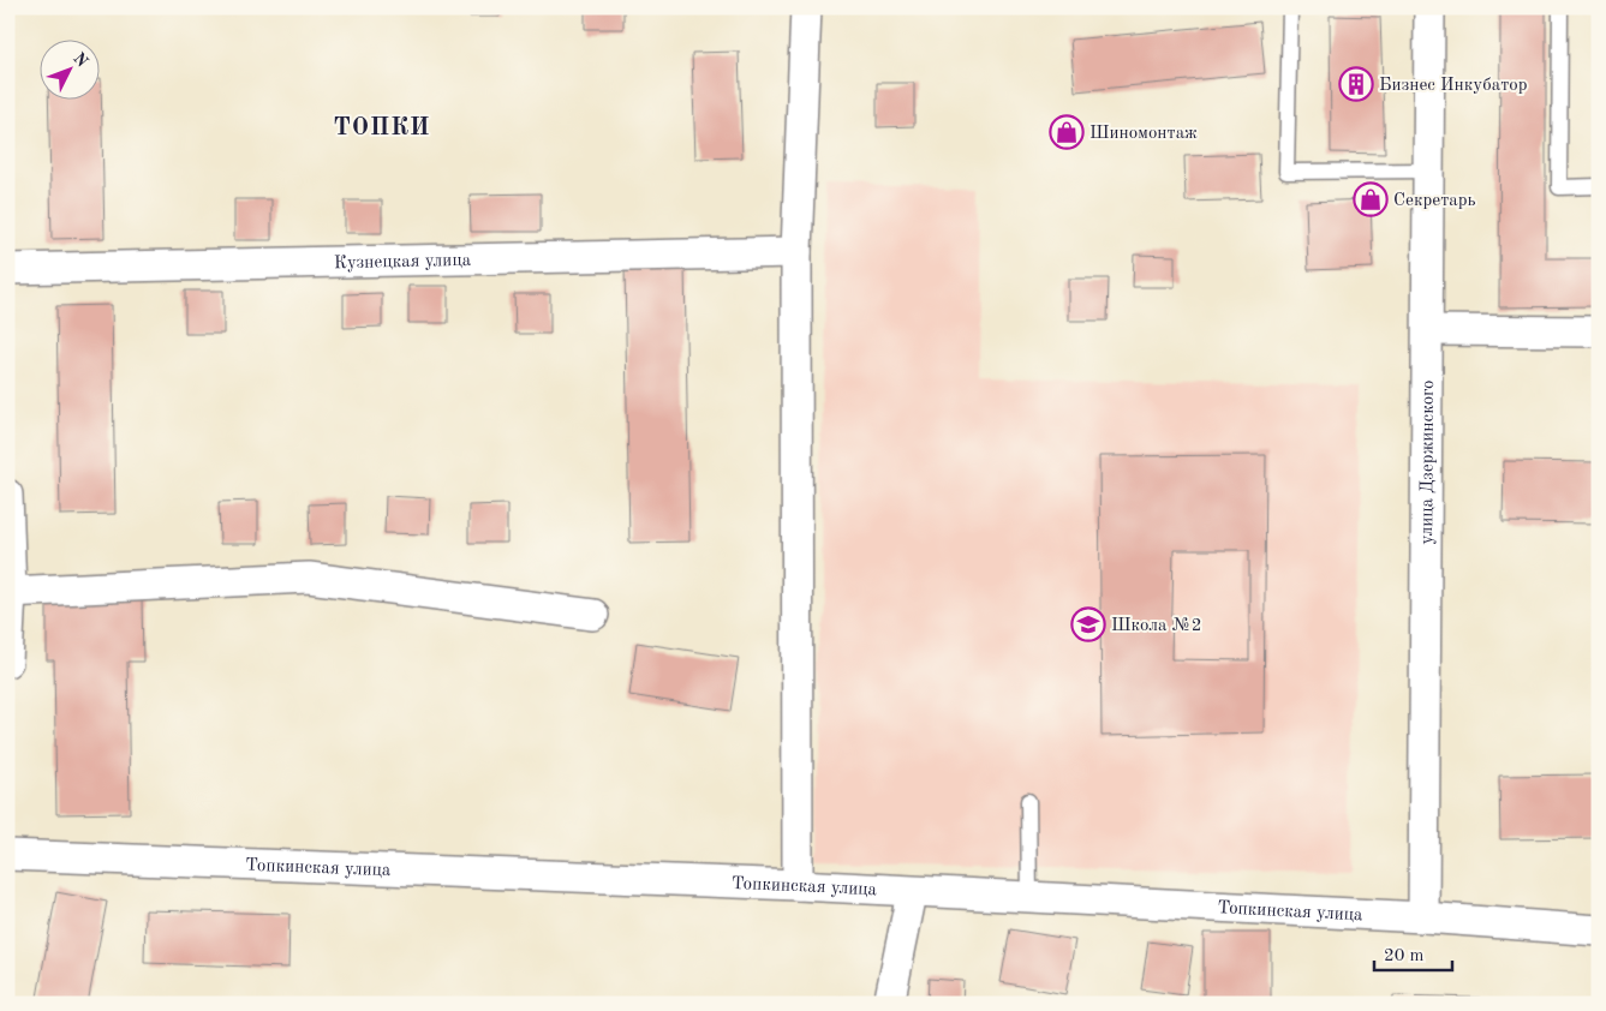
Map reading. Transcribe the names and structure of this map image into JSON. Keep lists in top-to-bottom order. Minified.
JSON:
{"streets":{"street":["Кузнецкая улица","улица Дзержинского","Топкинская улица"]},"crossings":[["улица Дзержинского","Топкинская улица"]],"districts":["ТОПКИ"],"places":{"building":["Бизнес Инкубатор"],"shop":["Шиномонтаж","Секретарь"],"school or university":["Школа №2"]},"scale_bar":"20 m","north":"top right"}
